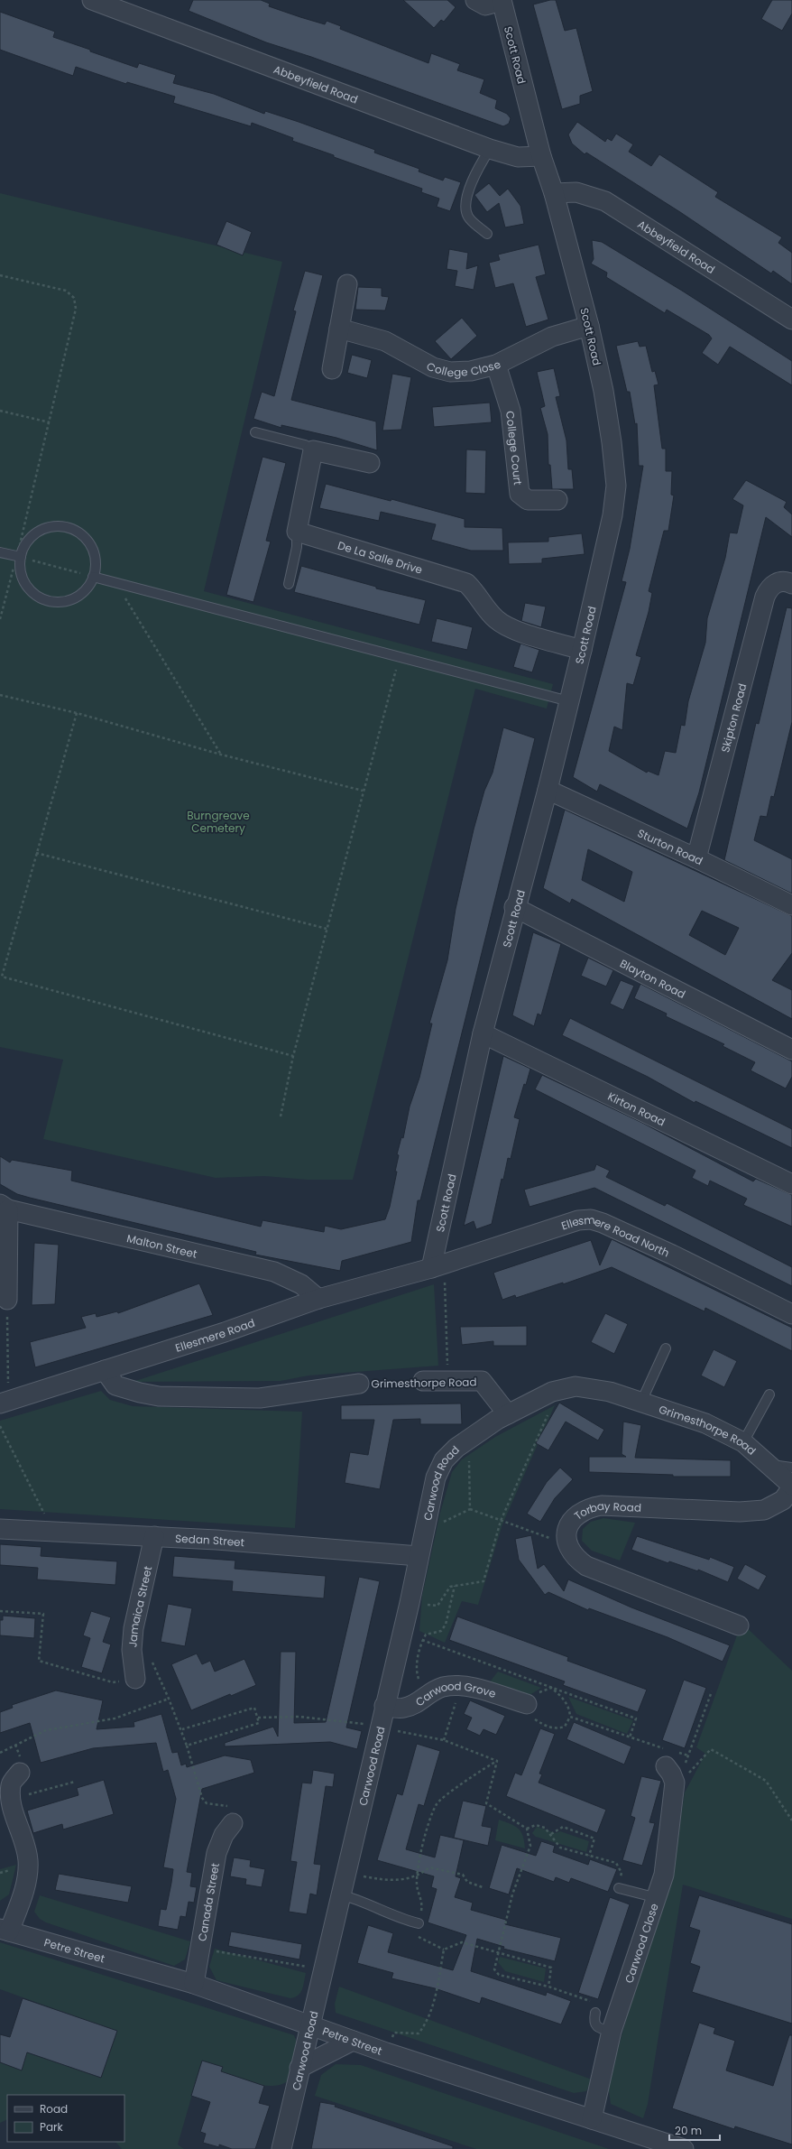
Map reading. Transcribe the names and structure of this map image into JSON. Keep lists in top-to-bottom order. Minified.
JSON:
{"streets":{"street":["Scott Road","Abbeyfield Road","College Close","College Court","De La Salle Drive","Skipton Road","Sturton Road","Blayton Road","Kirton Road","Ellesmere Road North","Malton Street","Ellesmere Road","Grimesthorpe Road","Carwood Road","Torbay Road","Sedan Street","Jamaica Street","Carwood Grove","Canada Street","Carwood Close","Petre Street"]},"crossings":[["Scott Road","Abbeyfield Road"],["Scott Road","College Close"],["Scott Road","De La Salle Drive"],["Scott Road","Sturton Road"],["Scott Road","Blayton Road"],["Scott Road","Kirton Road"],["Scott Road","Ellesmere Road North"],["Scott Road","Ellesmere Road"],["College Close","College Court"],["Skipton Road","Sturton Road"],["Ellesmere Road North","Ellesmere Road"],["Malton Street","Ellesmere Road"],["Ellesmere Road","Grimesthorpe Road"],["Grimesthorpe Road","Carwood Road"],["Grimesthorpe Road","Torbay Road"],["Carwood Road","Sedan Street"],["Carwood Road","Carwood Grove"],["Carwood Road","Petre Street"],["Sedan Street","Jamaica Street"],["Canada Street","Petre Street"],["Carwood Close","Petre Street"]],"parks":["Burngreave Cemetery"],"legend":["Road","Park"],"scale_bar":"20 m"}
